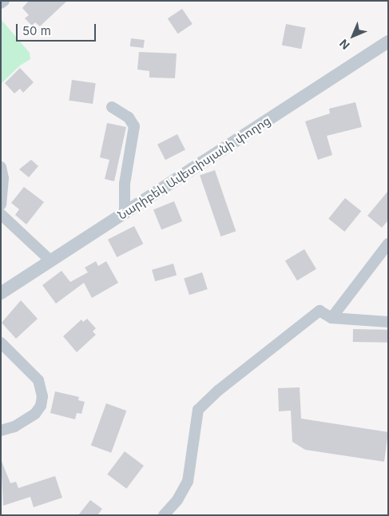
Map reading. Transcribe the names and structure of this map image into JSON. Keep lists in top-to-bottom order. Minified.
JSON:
{"streets":{"street":["Նարիբեկ Ավետիսյանի փողոց"]},"scale_bar":"50 m","north":"bottom left"}
